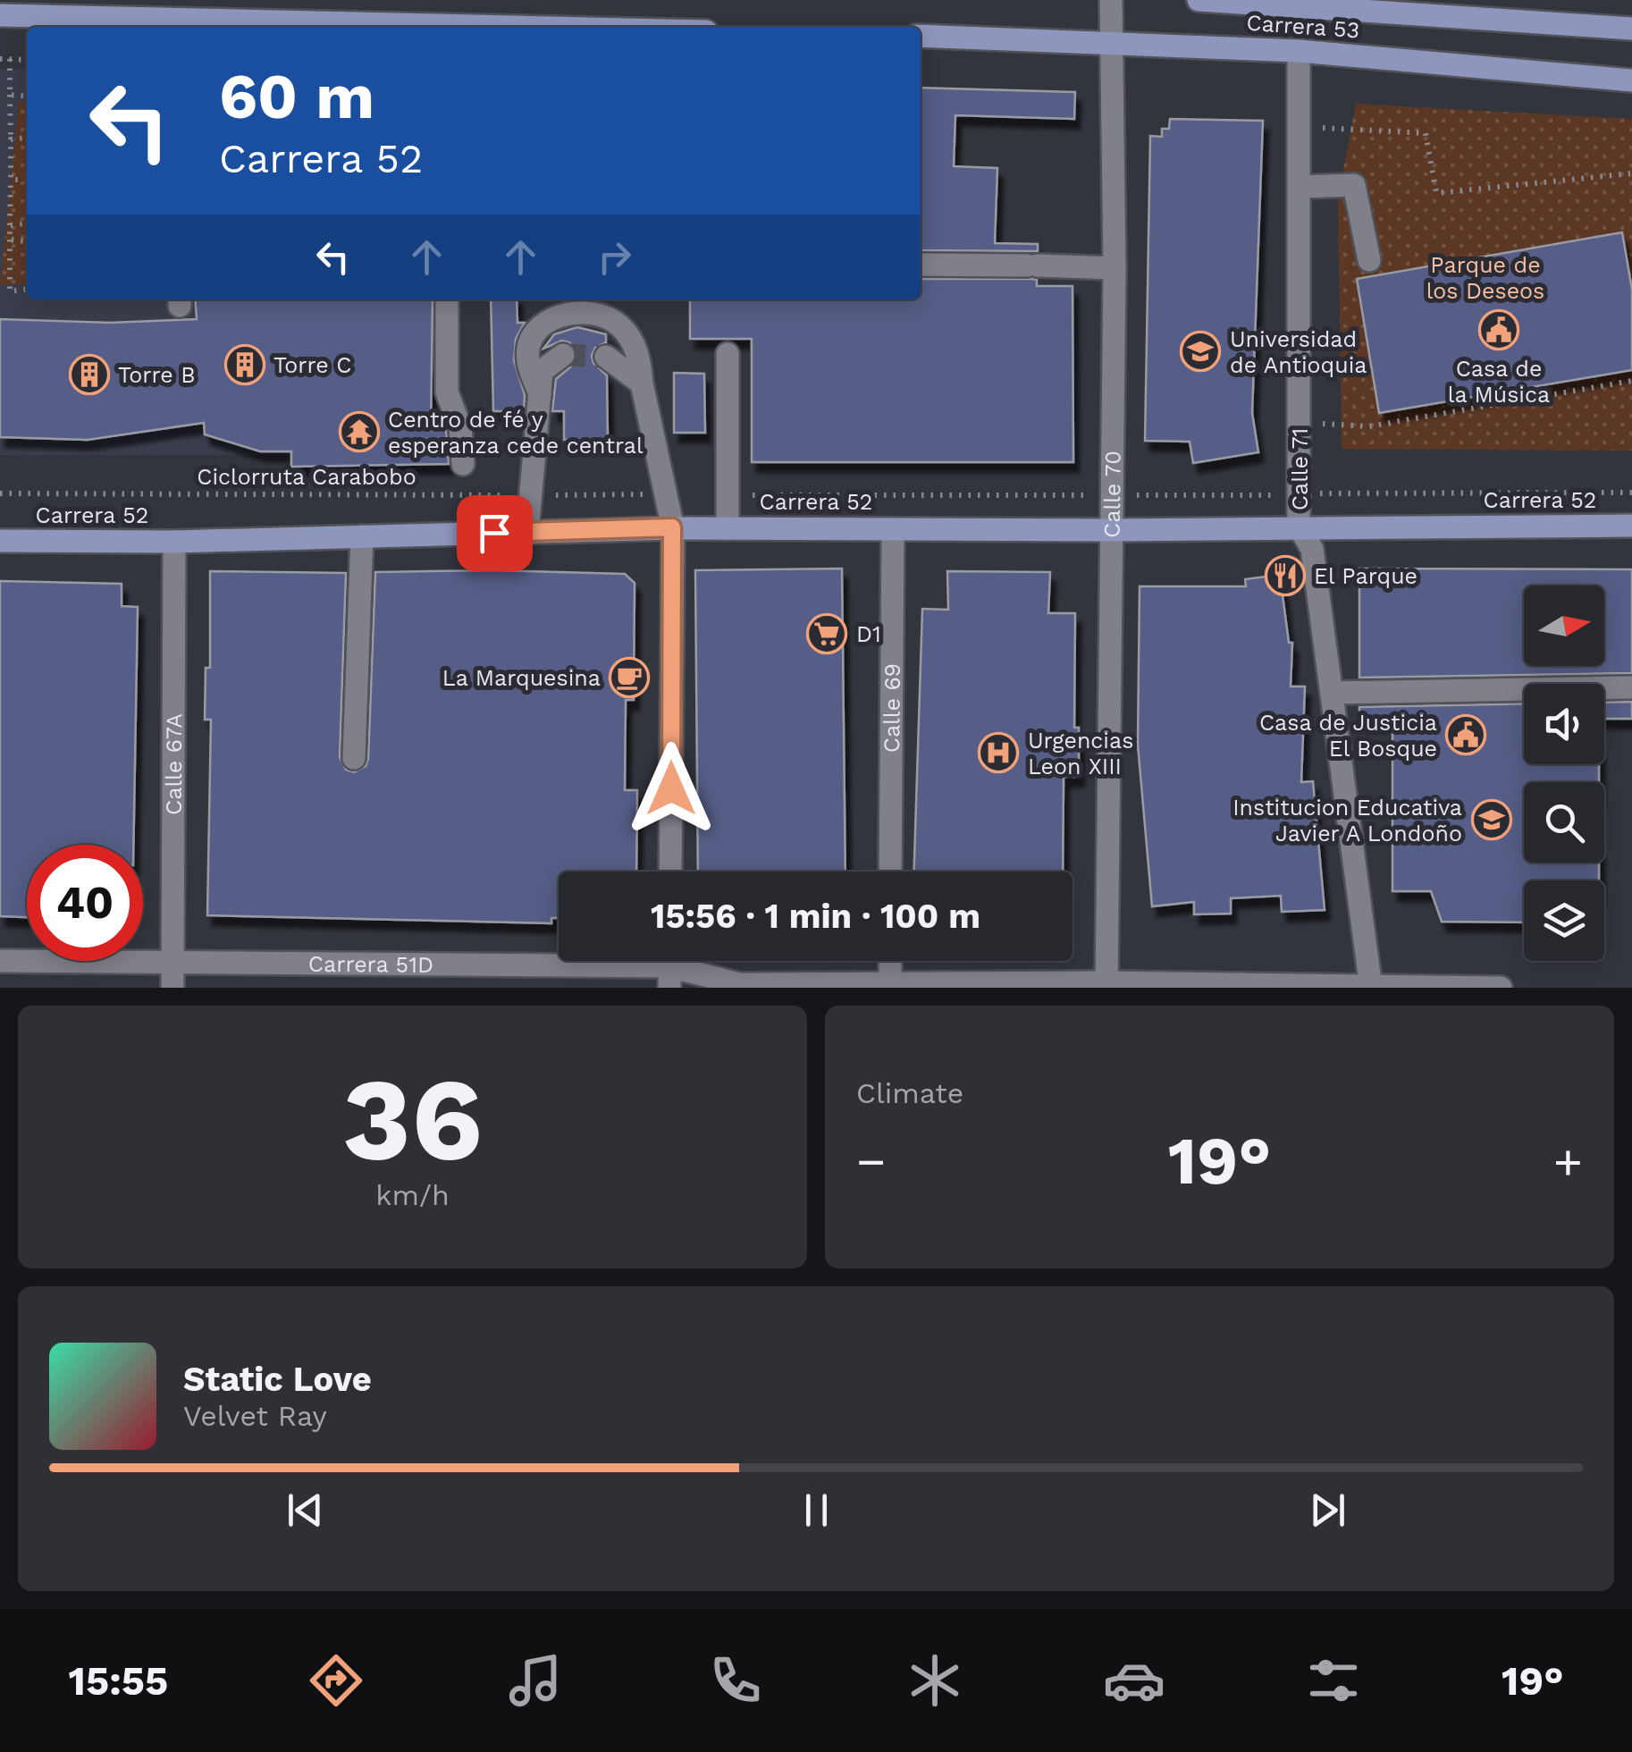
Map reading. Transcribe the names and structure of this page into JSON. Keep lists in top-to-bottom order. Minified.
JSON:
{"streets":{"main road":["Carrera 53","Carrera 52"],"street":["Calle 71","Calle 70","Calle 69","Calle 67A","Carrera 51D"],"path":["Ciclorruta Carabobo"]},"crossings":[["Carrera 53","Calle 71"],["Carrera 53","Calle 70"],["Calle 71","Carrera 52"],["Calle 71","Carrera 51D"],["Calle 70","Carrera 52"],["Calle 70","Carrera 51D"],["Carrera 52","Calle 69"],["Carrera 52","Calle 67A"],["Calle 67A","Carrera 51D"]],"parks":["Parque de los Deseos"],"places":{"public building":["Casa de la Música","Casa de Justicia El Bosque"],"school or university":["Universidad de Antioquia","Institucion Educativa Javier A Londoño"],"building":["Torre C","Torre B"],"temple":["Centro de fé y esperanza cede central"],"restaurant":["El Parque"],"supermarket":["D1"],"cafe":["La Marquesina"],"hospital":["Urgencias Leon XIII"]},"north":"right","page":{"turn":["60 m","Carrera 52"],"limit":"40","trip":"15:56 · 1 min · 100 m","tile":[["36","km/h"],"Climate"],"heat":["−","19°","+"],"song":["Static Love","Velvet Ray"],"tabs":["15:55","19°"]}}
